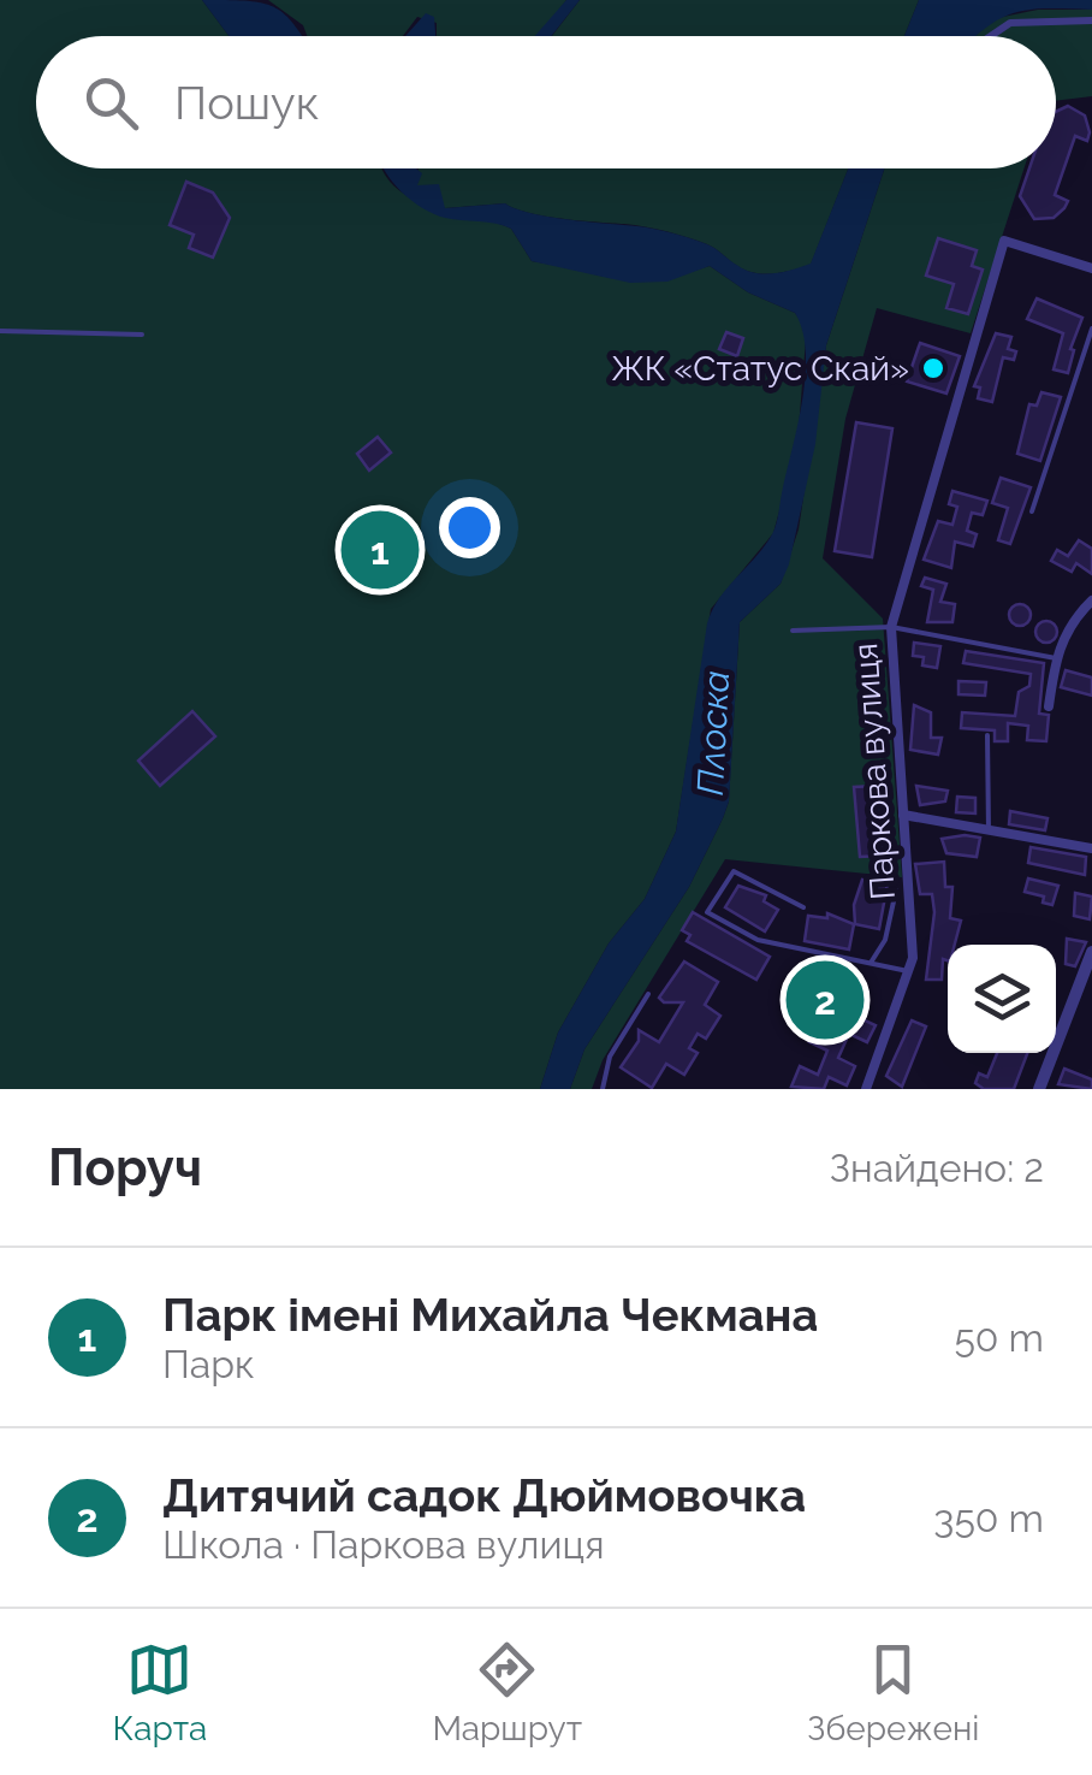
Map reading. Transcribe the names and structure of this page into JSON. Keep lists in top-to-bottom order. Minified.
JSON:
{"streets":{"street":["Паркова вулиця"]},"water":["Плоска"],"places":["ЖК «Статус Скай»"],"page":{"search":"Пошук","pins":["1","2"],"heading":["Поруч","Знайдено: 2"],"list":[{"mark":"1","name":"Парк імені Михайла Чекмана","note":"Парк","value":"50 m"},{"mark":"2","name":"Дитячий садок Дюймовочка","note":"Школа · Паркова вулиця","value":"350 m"}],"nav":["Карта","Маршрут","Збережені"]}}
